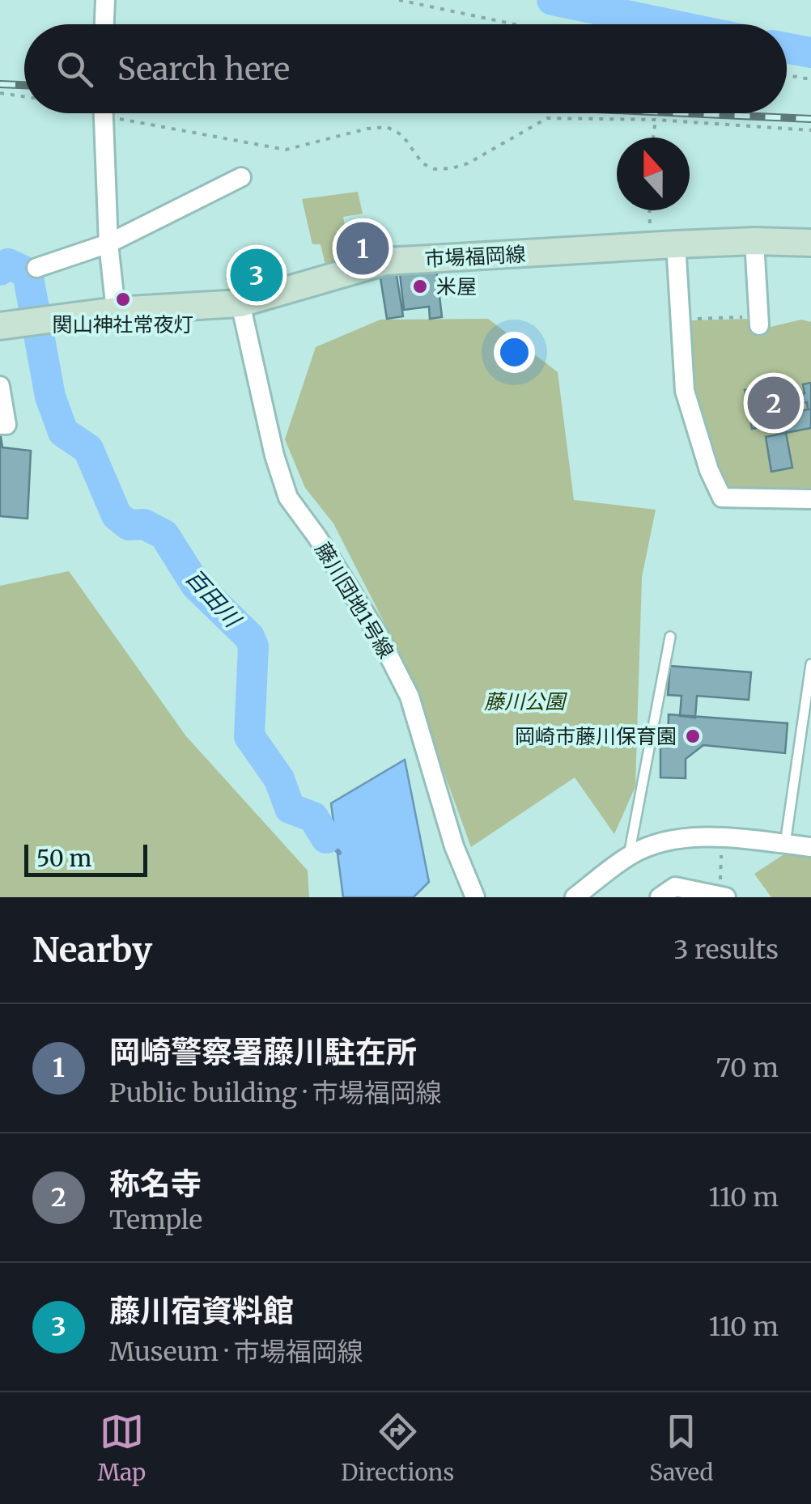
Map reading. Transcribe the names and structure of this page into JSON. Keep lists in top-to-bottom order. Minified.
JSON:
{"streets":{"main road":["市場福岡線"],"street":["藤川団地1号線"]},"crossings":[["市場福岡線","藤川団地1号線"]],"water":["百田川"],"parks":["藤川公園"],"places":["米屋","関山神社常夜灯","岡崎市藤川保育園"],"scale_bar":"50 m","north":"top","page":{"search":"Search here","pins":["1","3","2"],"scale":"50 m","heading":["Nearby","3 results"],"list":[{"mark":"1","name":"岡崎警察署藤川駐在所","note":"Public building · 市場福岡線","value":"70 m"},{"mark":"2","name":"称名寺","note":"Temple","value":"110 m"},{"mark":"3","name":"藤川宿資料館","note":"Museum · 市場福岡線","value":"110 m"}],"nav":["Map","Directions","Saved"]}}
